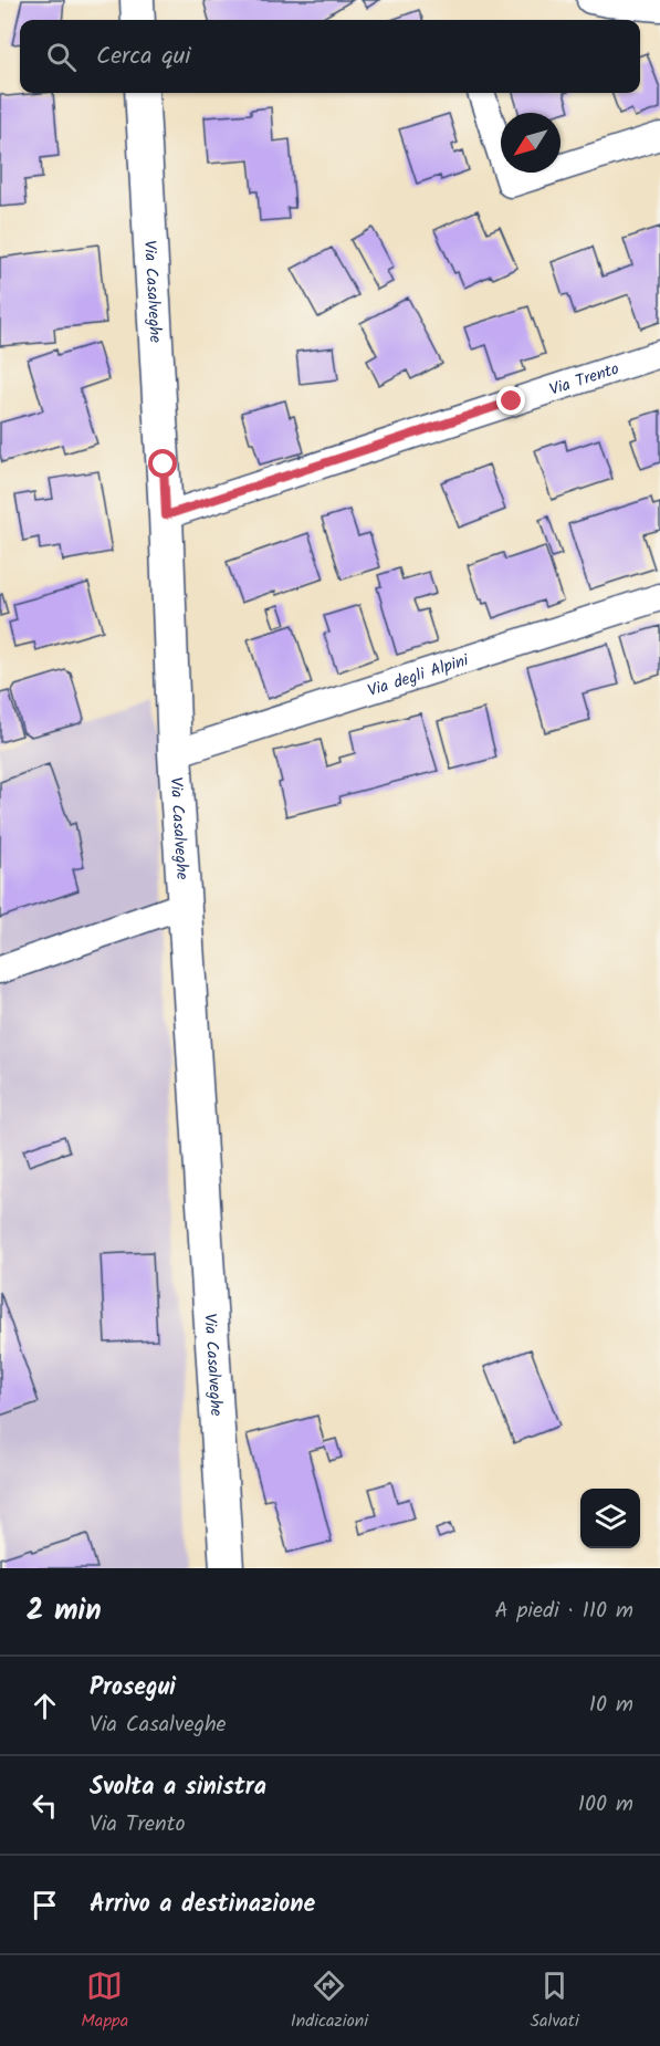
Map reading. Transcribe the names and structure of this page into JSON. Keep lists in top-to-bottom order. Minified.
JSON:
{"streets":{"street":["Via Casalveghe","Via Trento","Via degli Alpini"]},"crossings":[["Via Casalveghe","Via Trento"],["Via Casalveghe","Via degli Alpini"]],"north":"bottom left","page":{"search":"Cerca qui","heading":["2 min","A piedi · 110 m"],"list":[["Prosegui","Via Casalveghe","10 m"],["Svolta a sinistra","Via Trento","100 m"],"Arrivo a destinazione"],"nav":["Mappa","Indicazioni","Salvati"]}}
